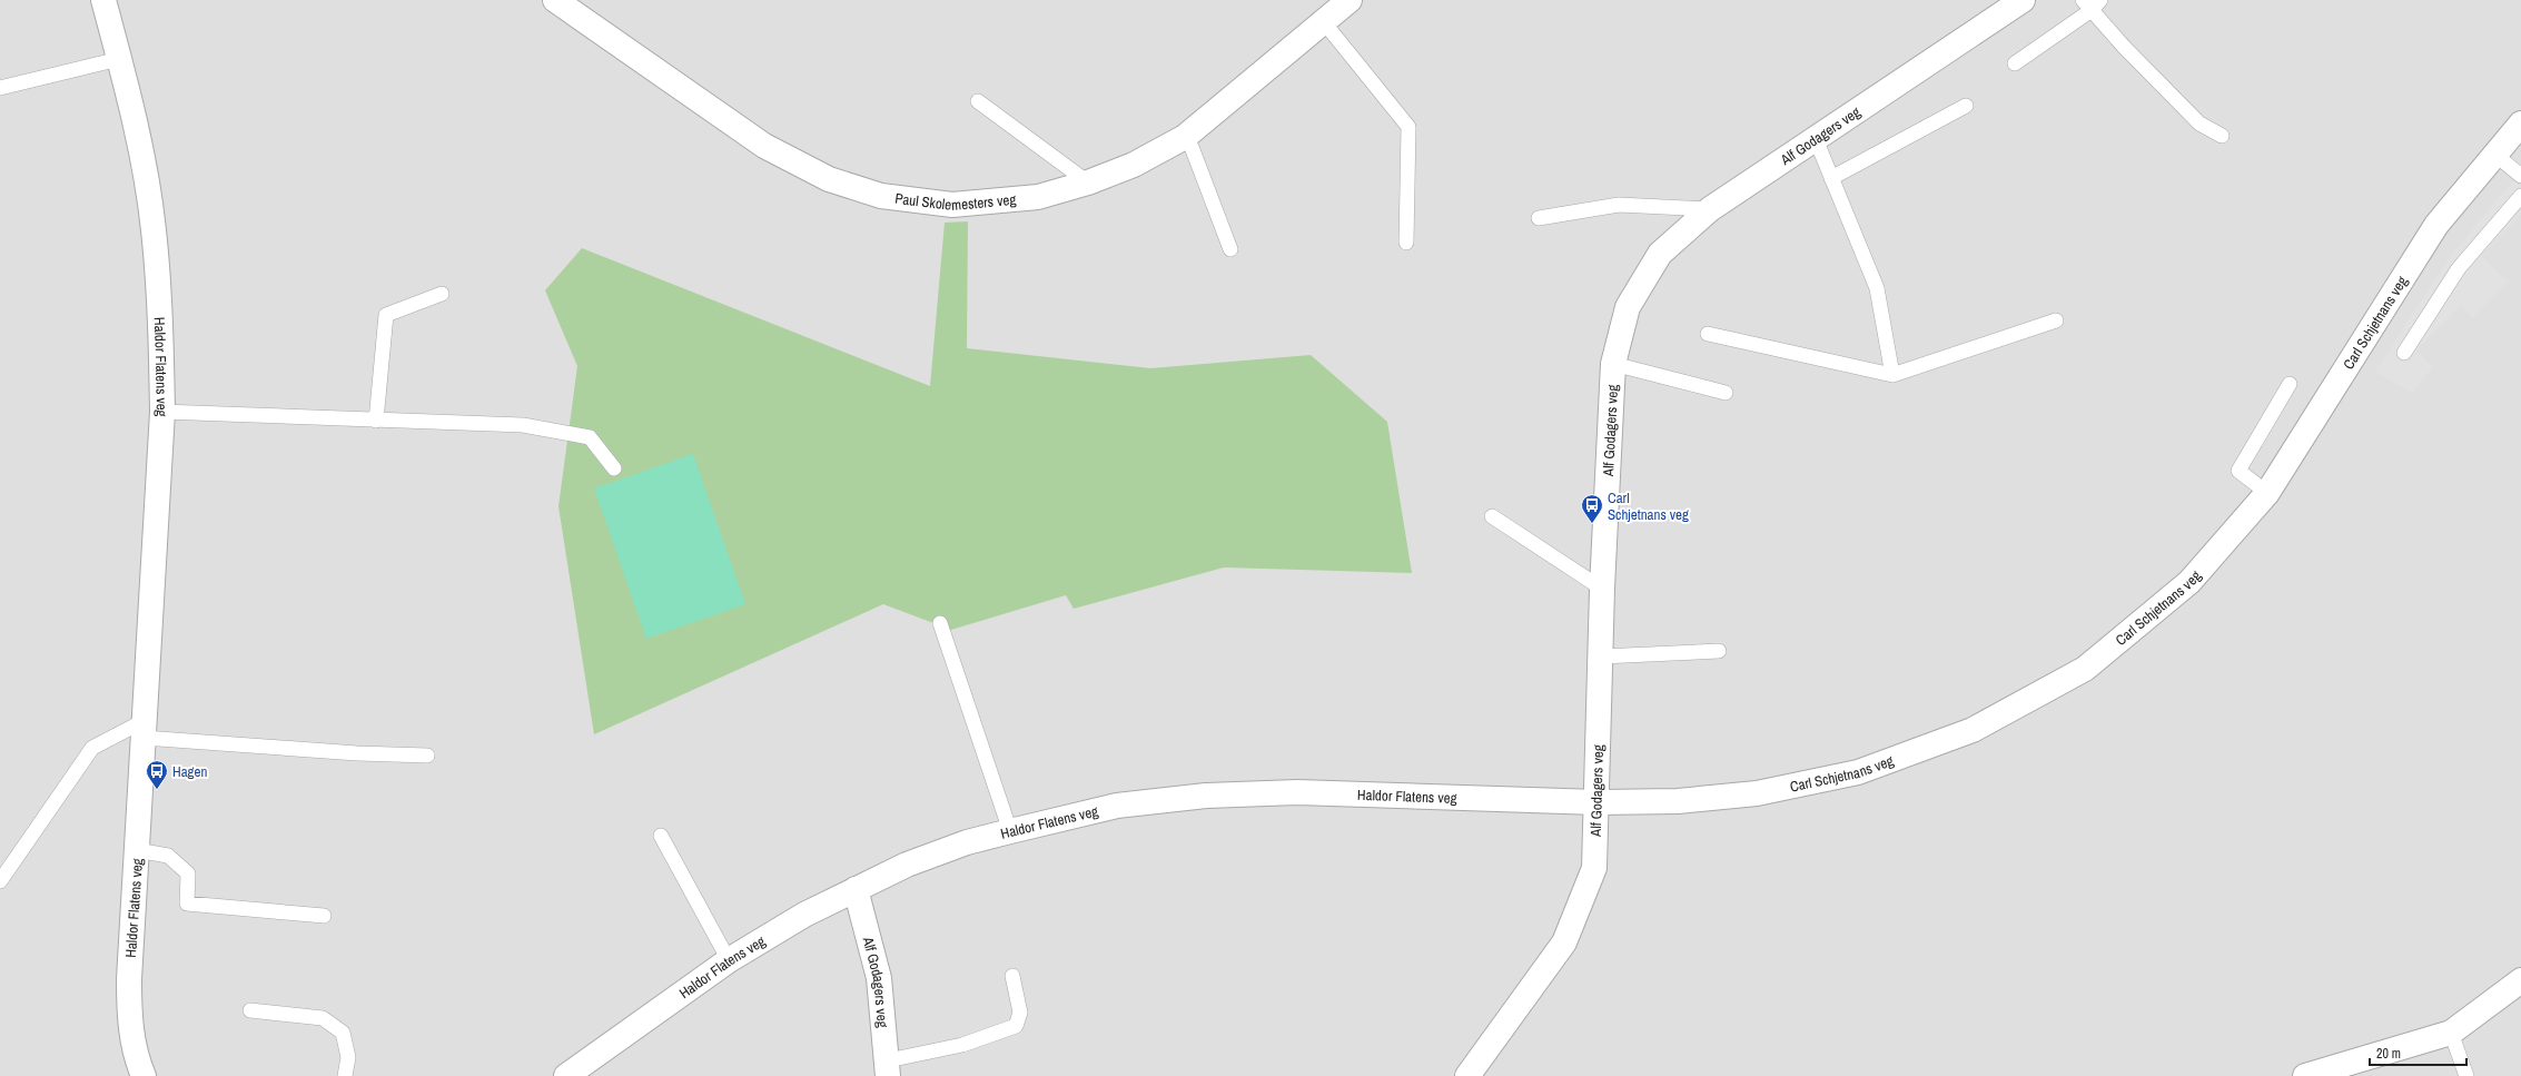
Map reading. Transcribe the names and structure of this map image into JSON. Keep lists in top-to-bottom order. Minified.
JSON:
{"streets":{"street":["Alf Godagers veg","Paul Skolemesters veg","Carl Schjetnans veg","Haldor Flatens veg"]},"crossings":[["Alf Godagers veg","Carl Schjetnans veg"],["Alf Godagers veg","Haldor Flatens veg"],["Carl Schjetnans veg","Haldor Flatens veg"]],"places":{"bus stop":["Carl Schjetnans veg","Hagen"]},"scale_bar":"20 m"}
